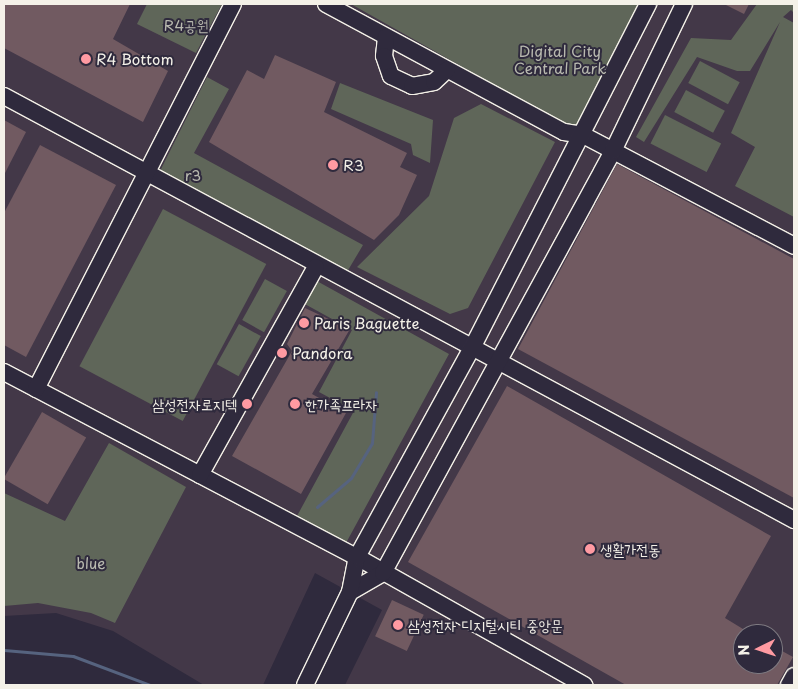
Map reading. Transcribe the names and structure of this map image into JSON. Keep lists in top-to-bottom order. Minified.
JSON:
{"parks":["R4공원","Digital City Central Park","r3","blue"],"places":["R4 Bottom","R3","Paris Baguette","Pandora","삼성전자로지텍","한가족프라자","생활가전동","삼성전자 디지털시티 중앙문"],"north":"left"}
